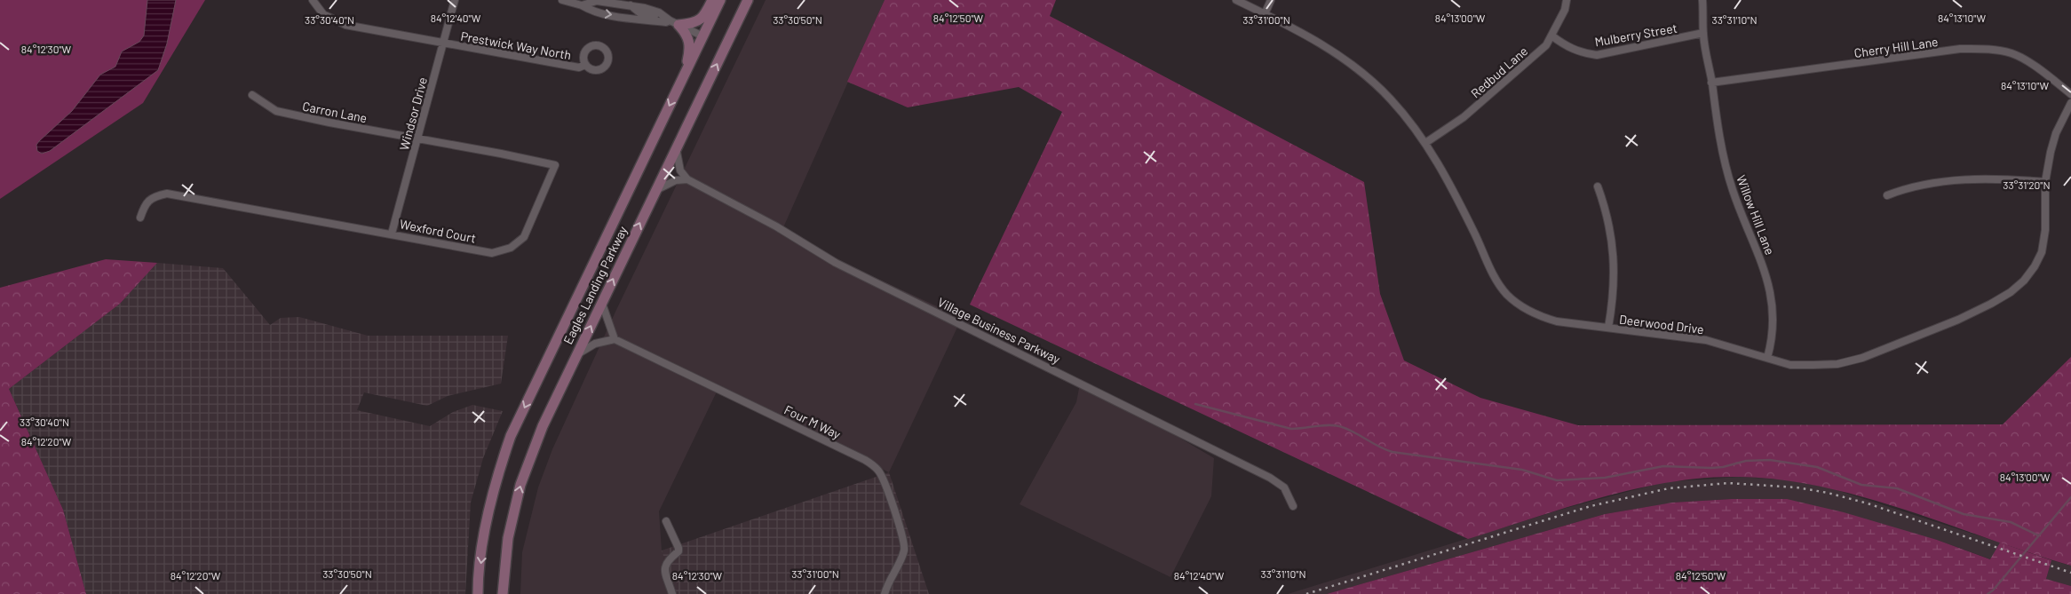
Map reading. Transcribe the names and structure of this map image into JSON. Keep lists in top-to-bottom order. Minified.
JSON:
{"streets":{"main road":["Eagles Landing Parkway"],"street":["Mulberry Street","Prestwick Way North","Cherry Hill Lane","Redbud Lane","Carron Lane","Windsor Drive","Willow Hill Lane","Wexford Court","Deerwood Drive","Village Business Parkway","Four M Way"]},"crossings":[["Mulberry Street","Redbud Lane"],["Mulberry Street","Willow Hill Lane"],["Prestwick Way North","Windsor Drive"],["Cherry Hill Lane","Willow Hill Lane"],["Redbud Lane","Deerwood Drive"],["Carron Lane","Windsor Drive"],["Carron Lane","Wexford Court"],["Windsor Drive","Wexford Court"],["Willow Hill Lane","Deerwood Drive"]],"coordinates":["84°12'40\"W","84°12'50\"W","84°13'00\"W","84°13'10\"W","33°30'50\"N","33°30'40\"N","33°31'00\"N","33°31'10\"N","84°12'30\"W","33°31'20\"N","84°12'20\"W"]}
